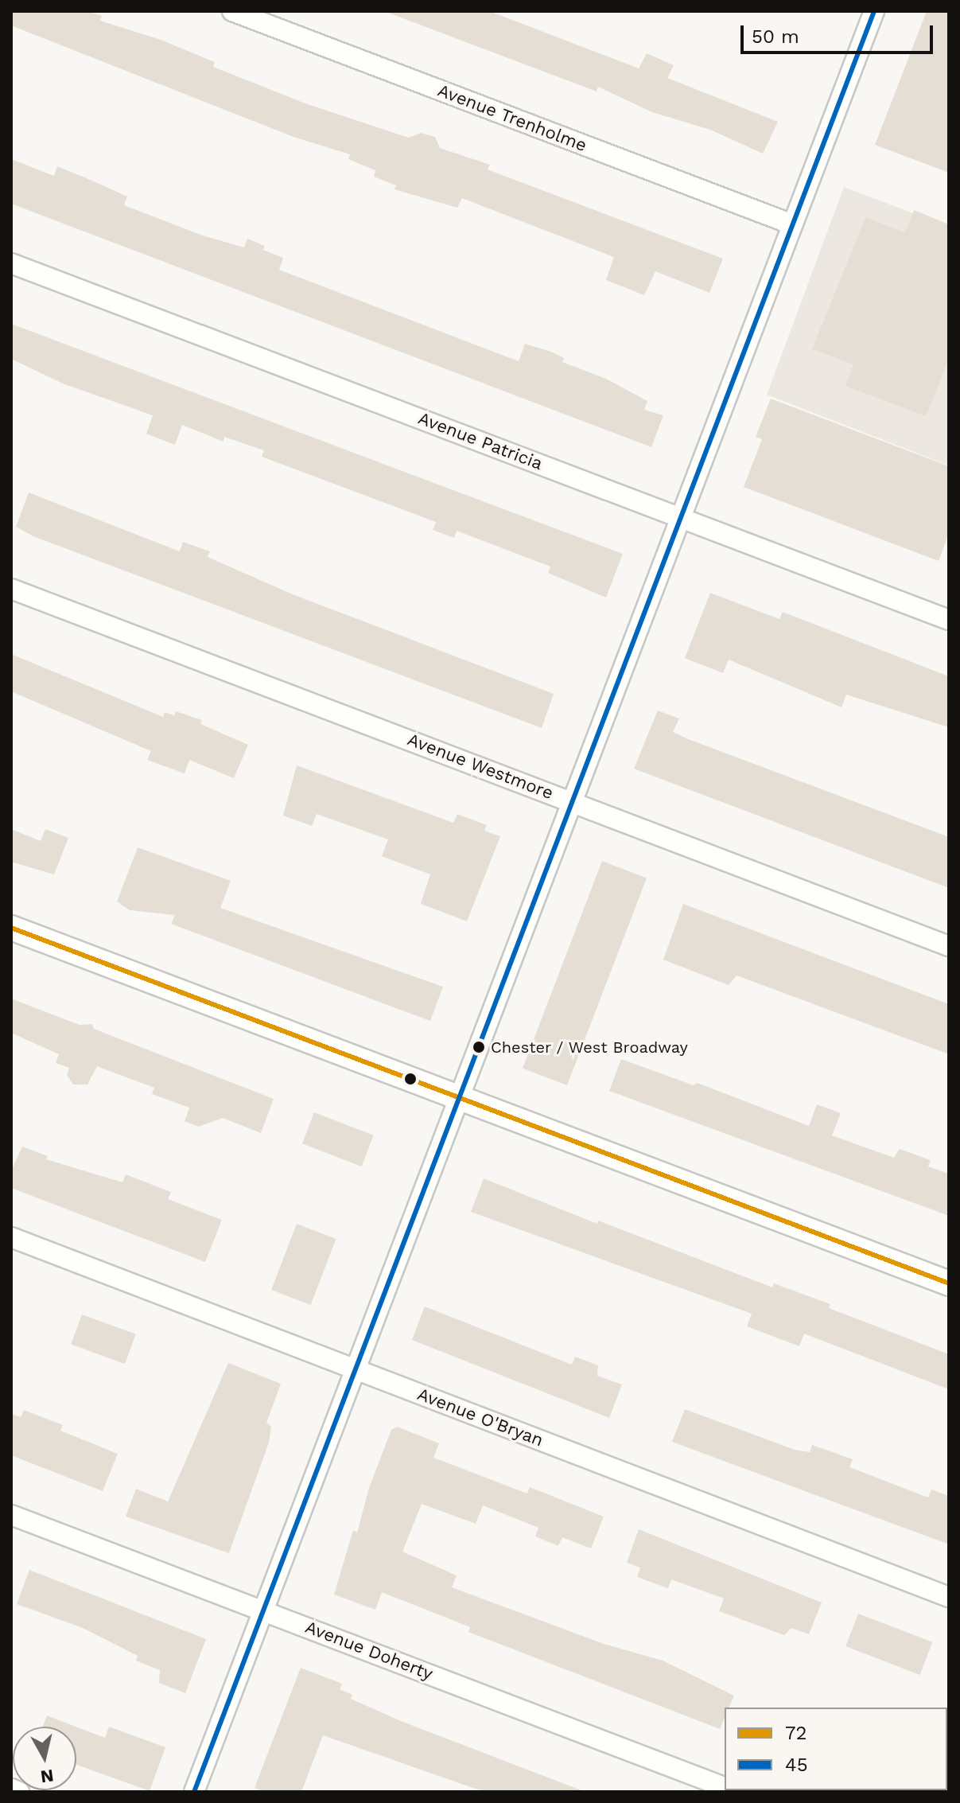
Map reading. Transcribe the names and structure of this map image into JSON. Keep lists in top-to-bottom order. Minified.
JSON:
{"streets":{"street":["Avenue Trenholme","Avenue Patricia","Avenue Westmore","Avenue O'Bryan","Avenue Doherty"]},"places":["Chester / West Broadway"],"lines":["transit line 45","transit line 72"],"legend":["72","45"],"scale_bar":"50 m","north":"bottom"}
